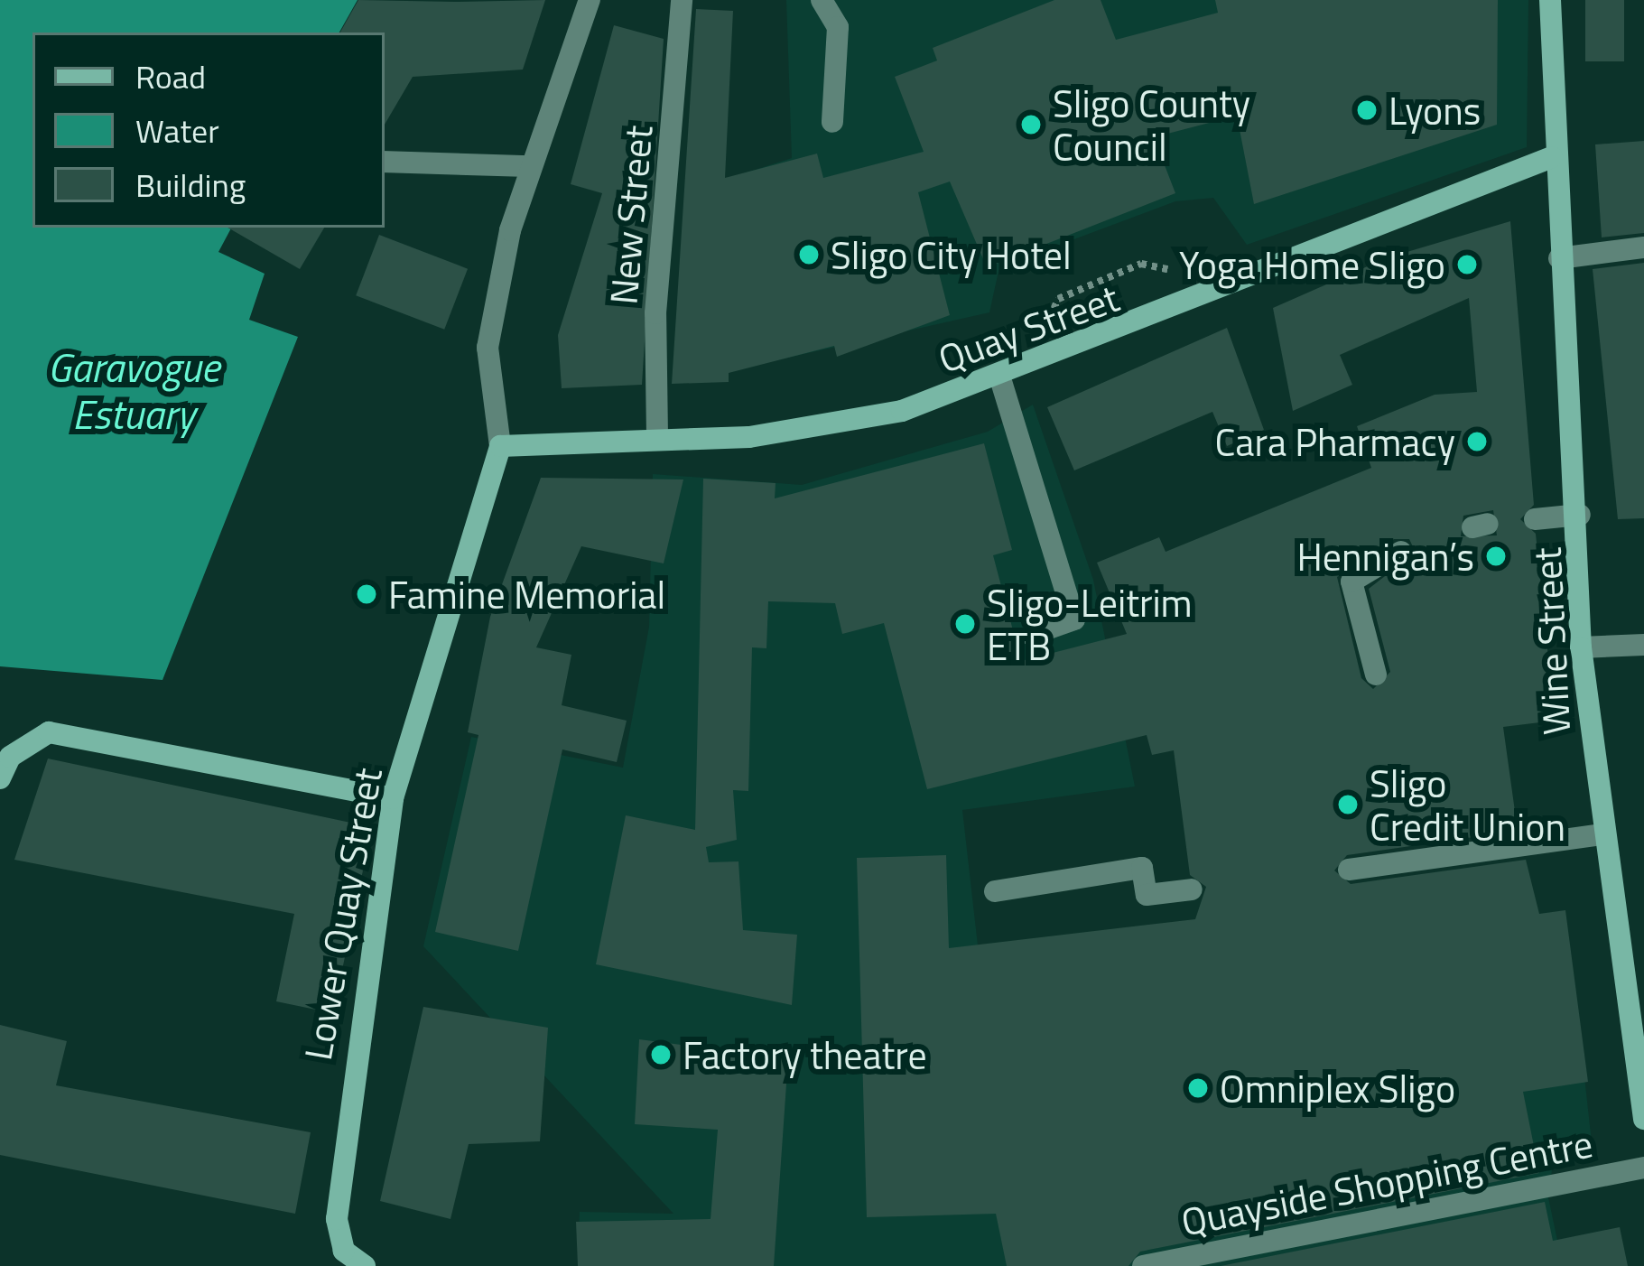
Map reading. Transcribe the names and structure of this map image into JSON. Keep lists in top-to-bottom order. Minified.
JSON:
{"streets":{"street":["New Street","Quay Street","Wine Street","Lower Quay Street","Quayside Shopping Centre"]},"crossings":[["New Street","Quay Street"],["Quay Street","Wine Street"],["Quay Street","Lower Quay Street"]],"water":["Garavogue Estuary"],"places":["Lyons","Sligo County Council","Sligo City Hotel","Yoga Home Sligo","Cara Pharmacy","Hennigan’s","Famine Memorial","Sligo-Leitrim ETB","Sligo Credit Union","Factory theatre","Omniplex Sligo"],"legend":["Road","Water","Building"]}
